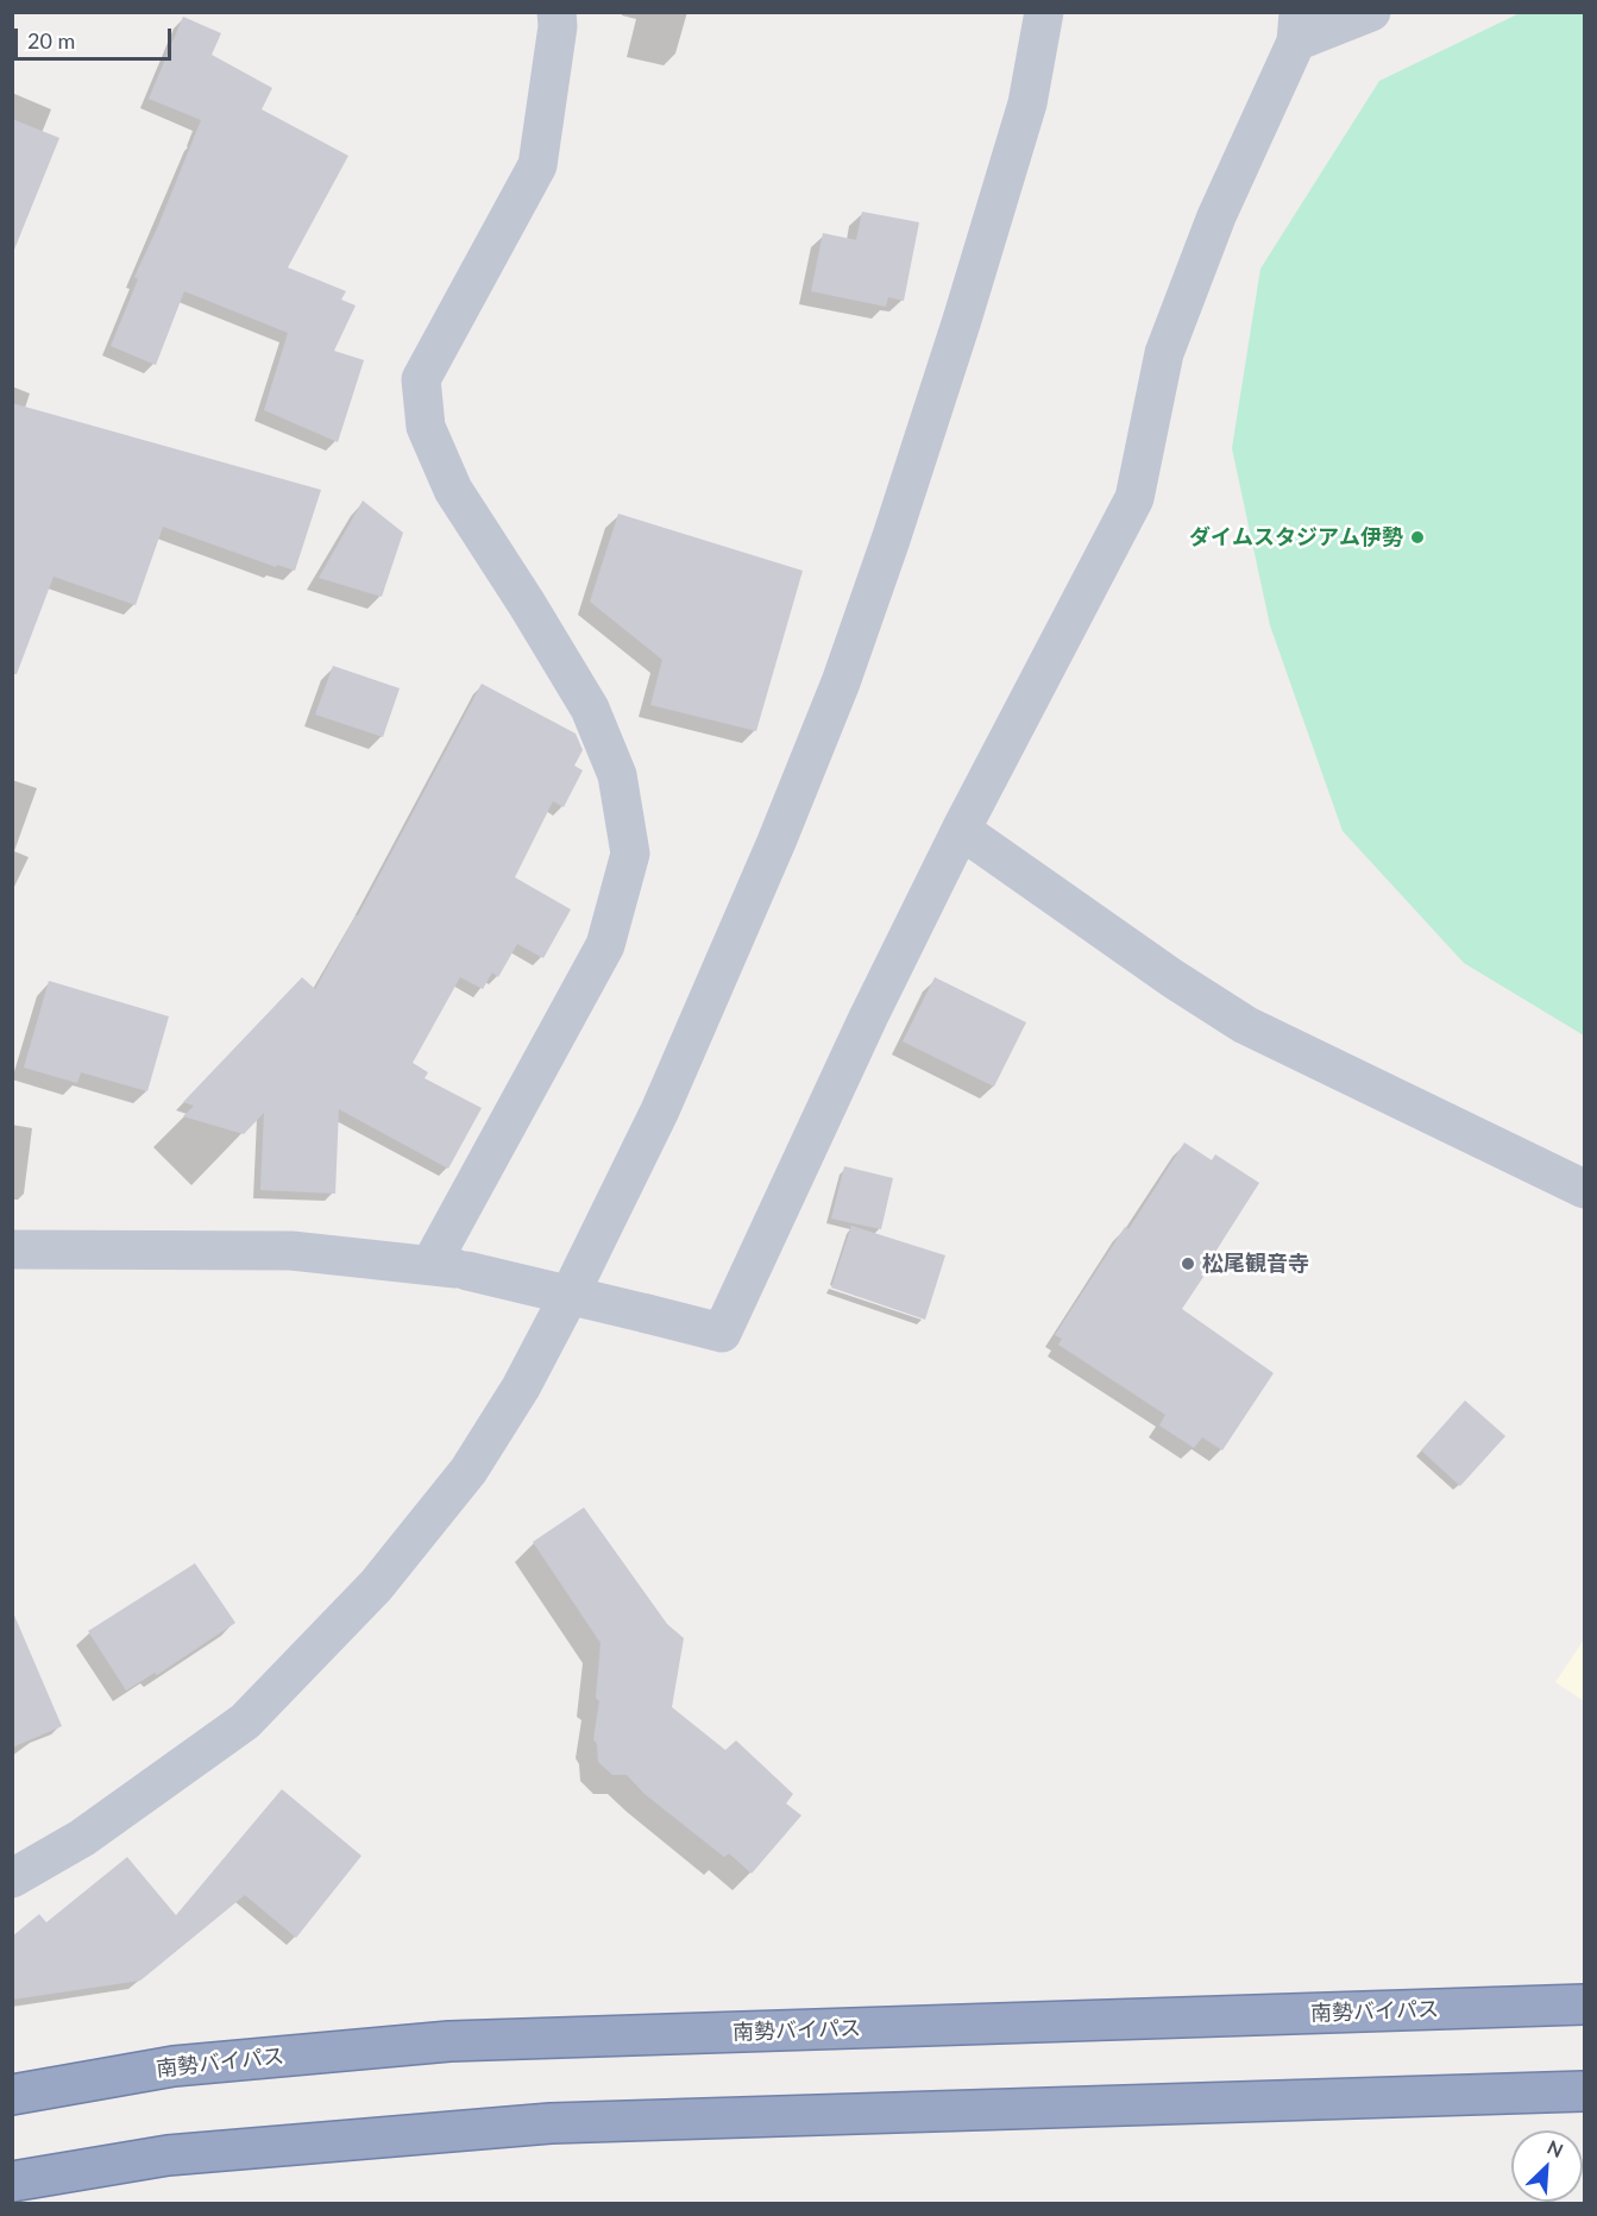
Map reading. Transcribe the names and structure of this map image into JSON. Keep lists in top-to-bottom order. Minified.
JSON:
{"streets":{"highway":["南勢バイパス"]},"places":["ダイムスタジアム伊勢","松尾観音寺"],"scale_bar":"20 m","north":"top right"}
